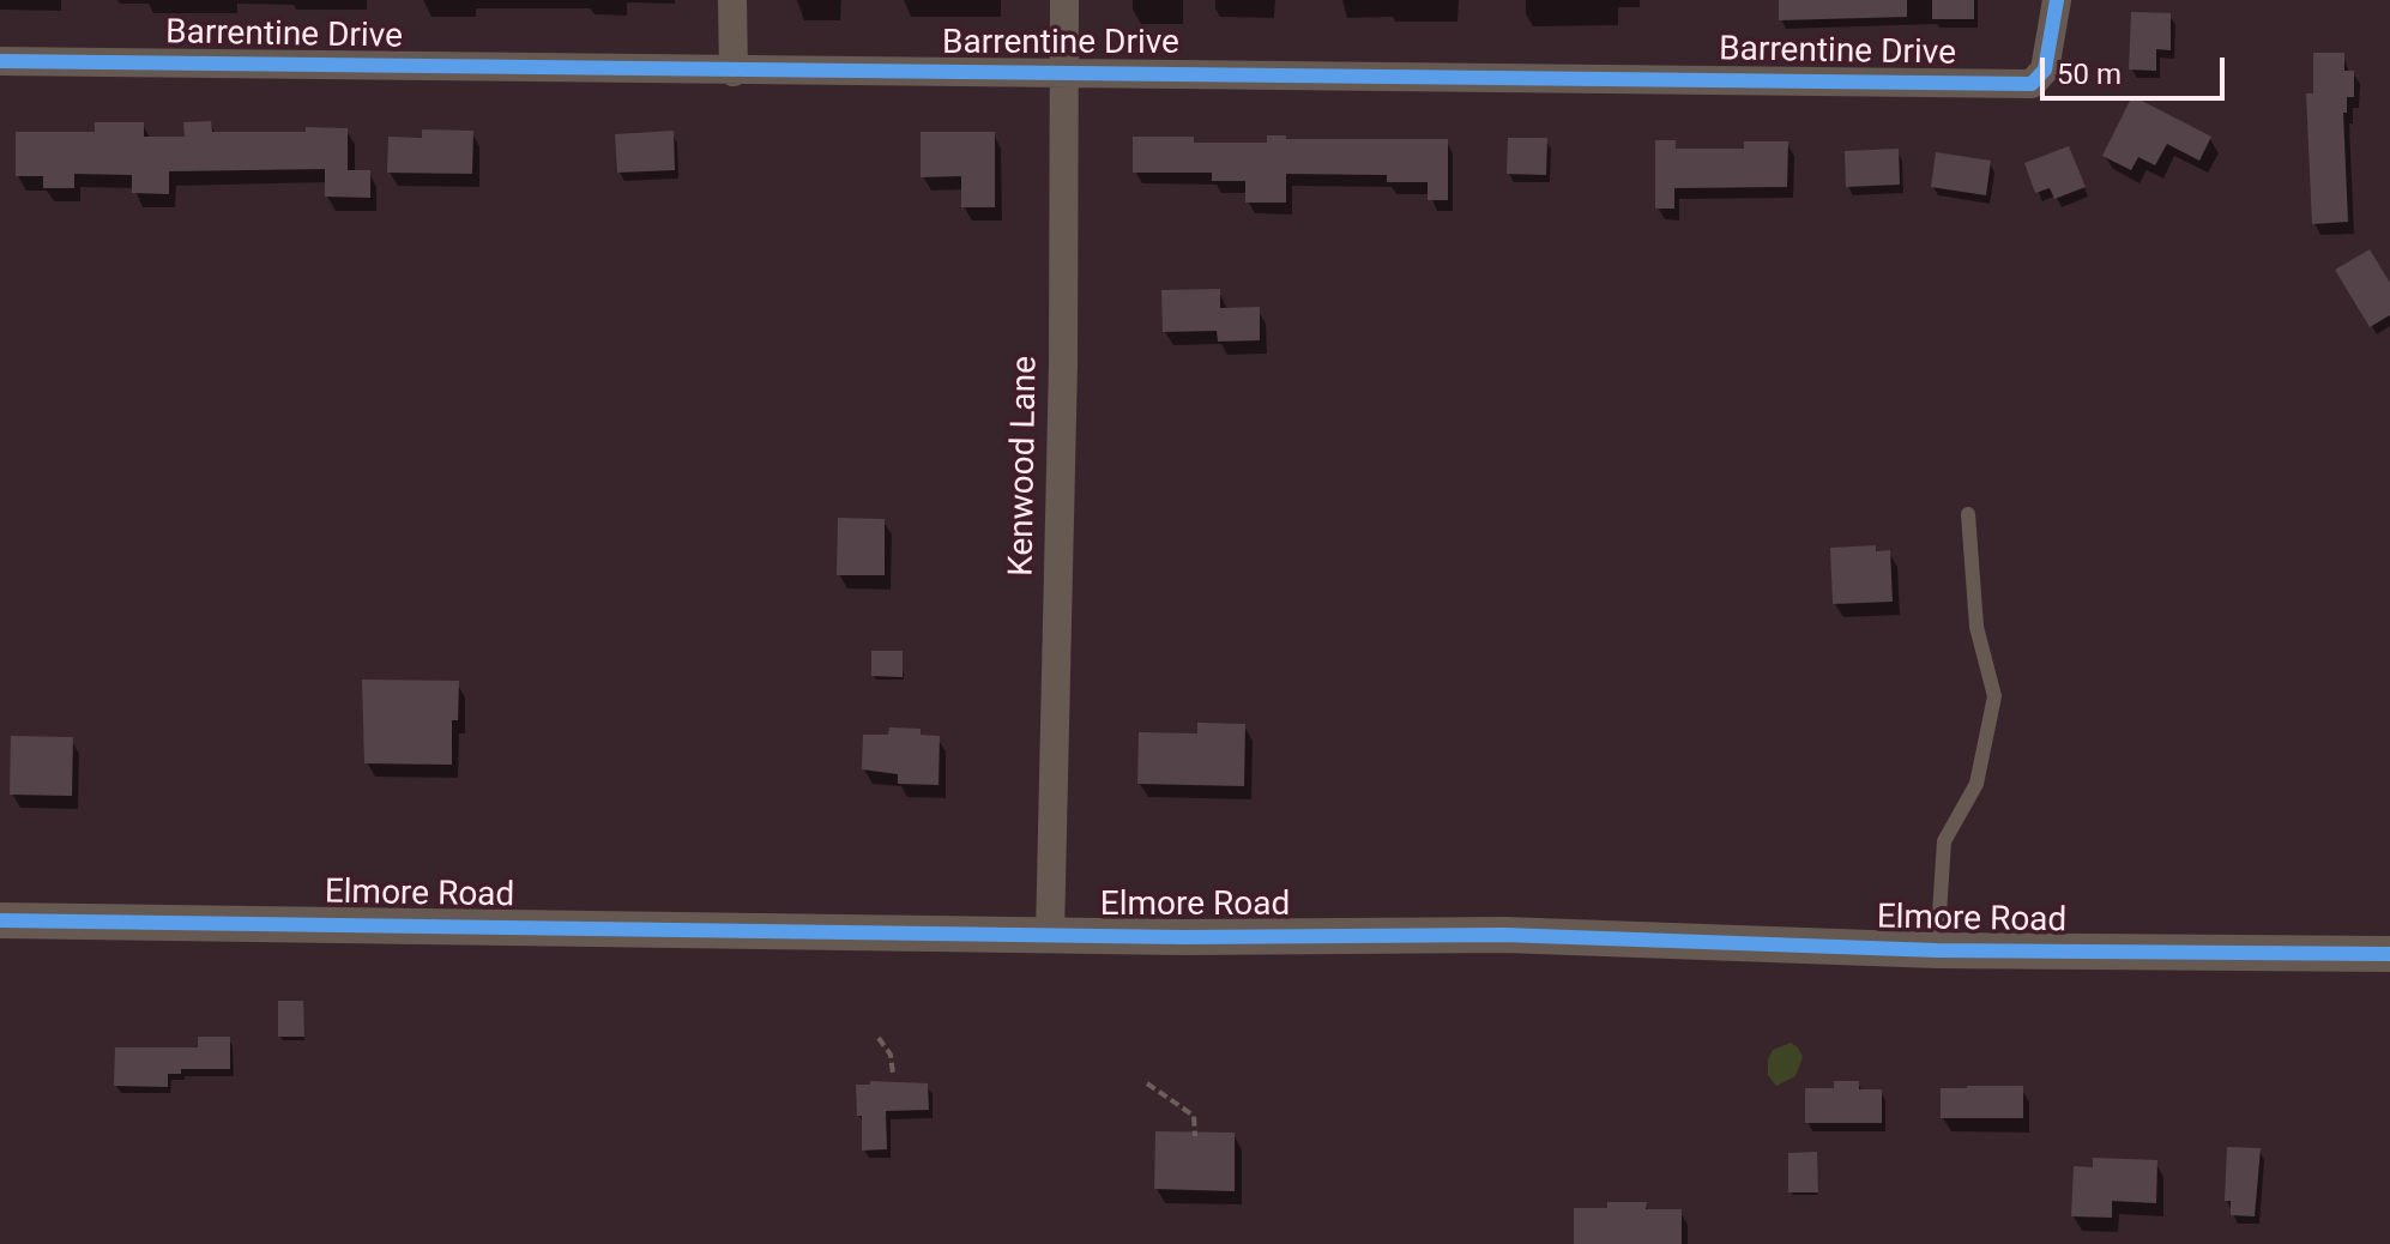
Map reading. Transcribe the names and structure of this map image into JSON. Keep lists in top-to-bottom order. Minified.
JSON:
{"streets":{"street":["Barrentine Drive","Kenwood Lane","Elmore Road"]},"crossings":[["Barrentine Drive","Kenwood Lane"],["Kenwood Lane","Elmore Road"]],"scale_bar":"50 m"}
